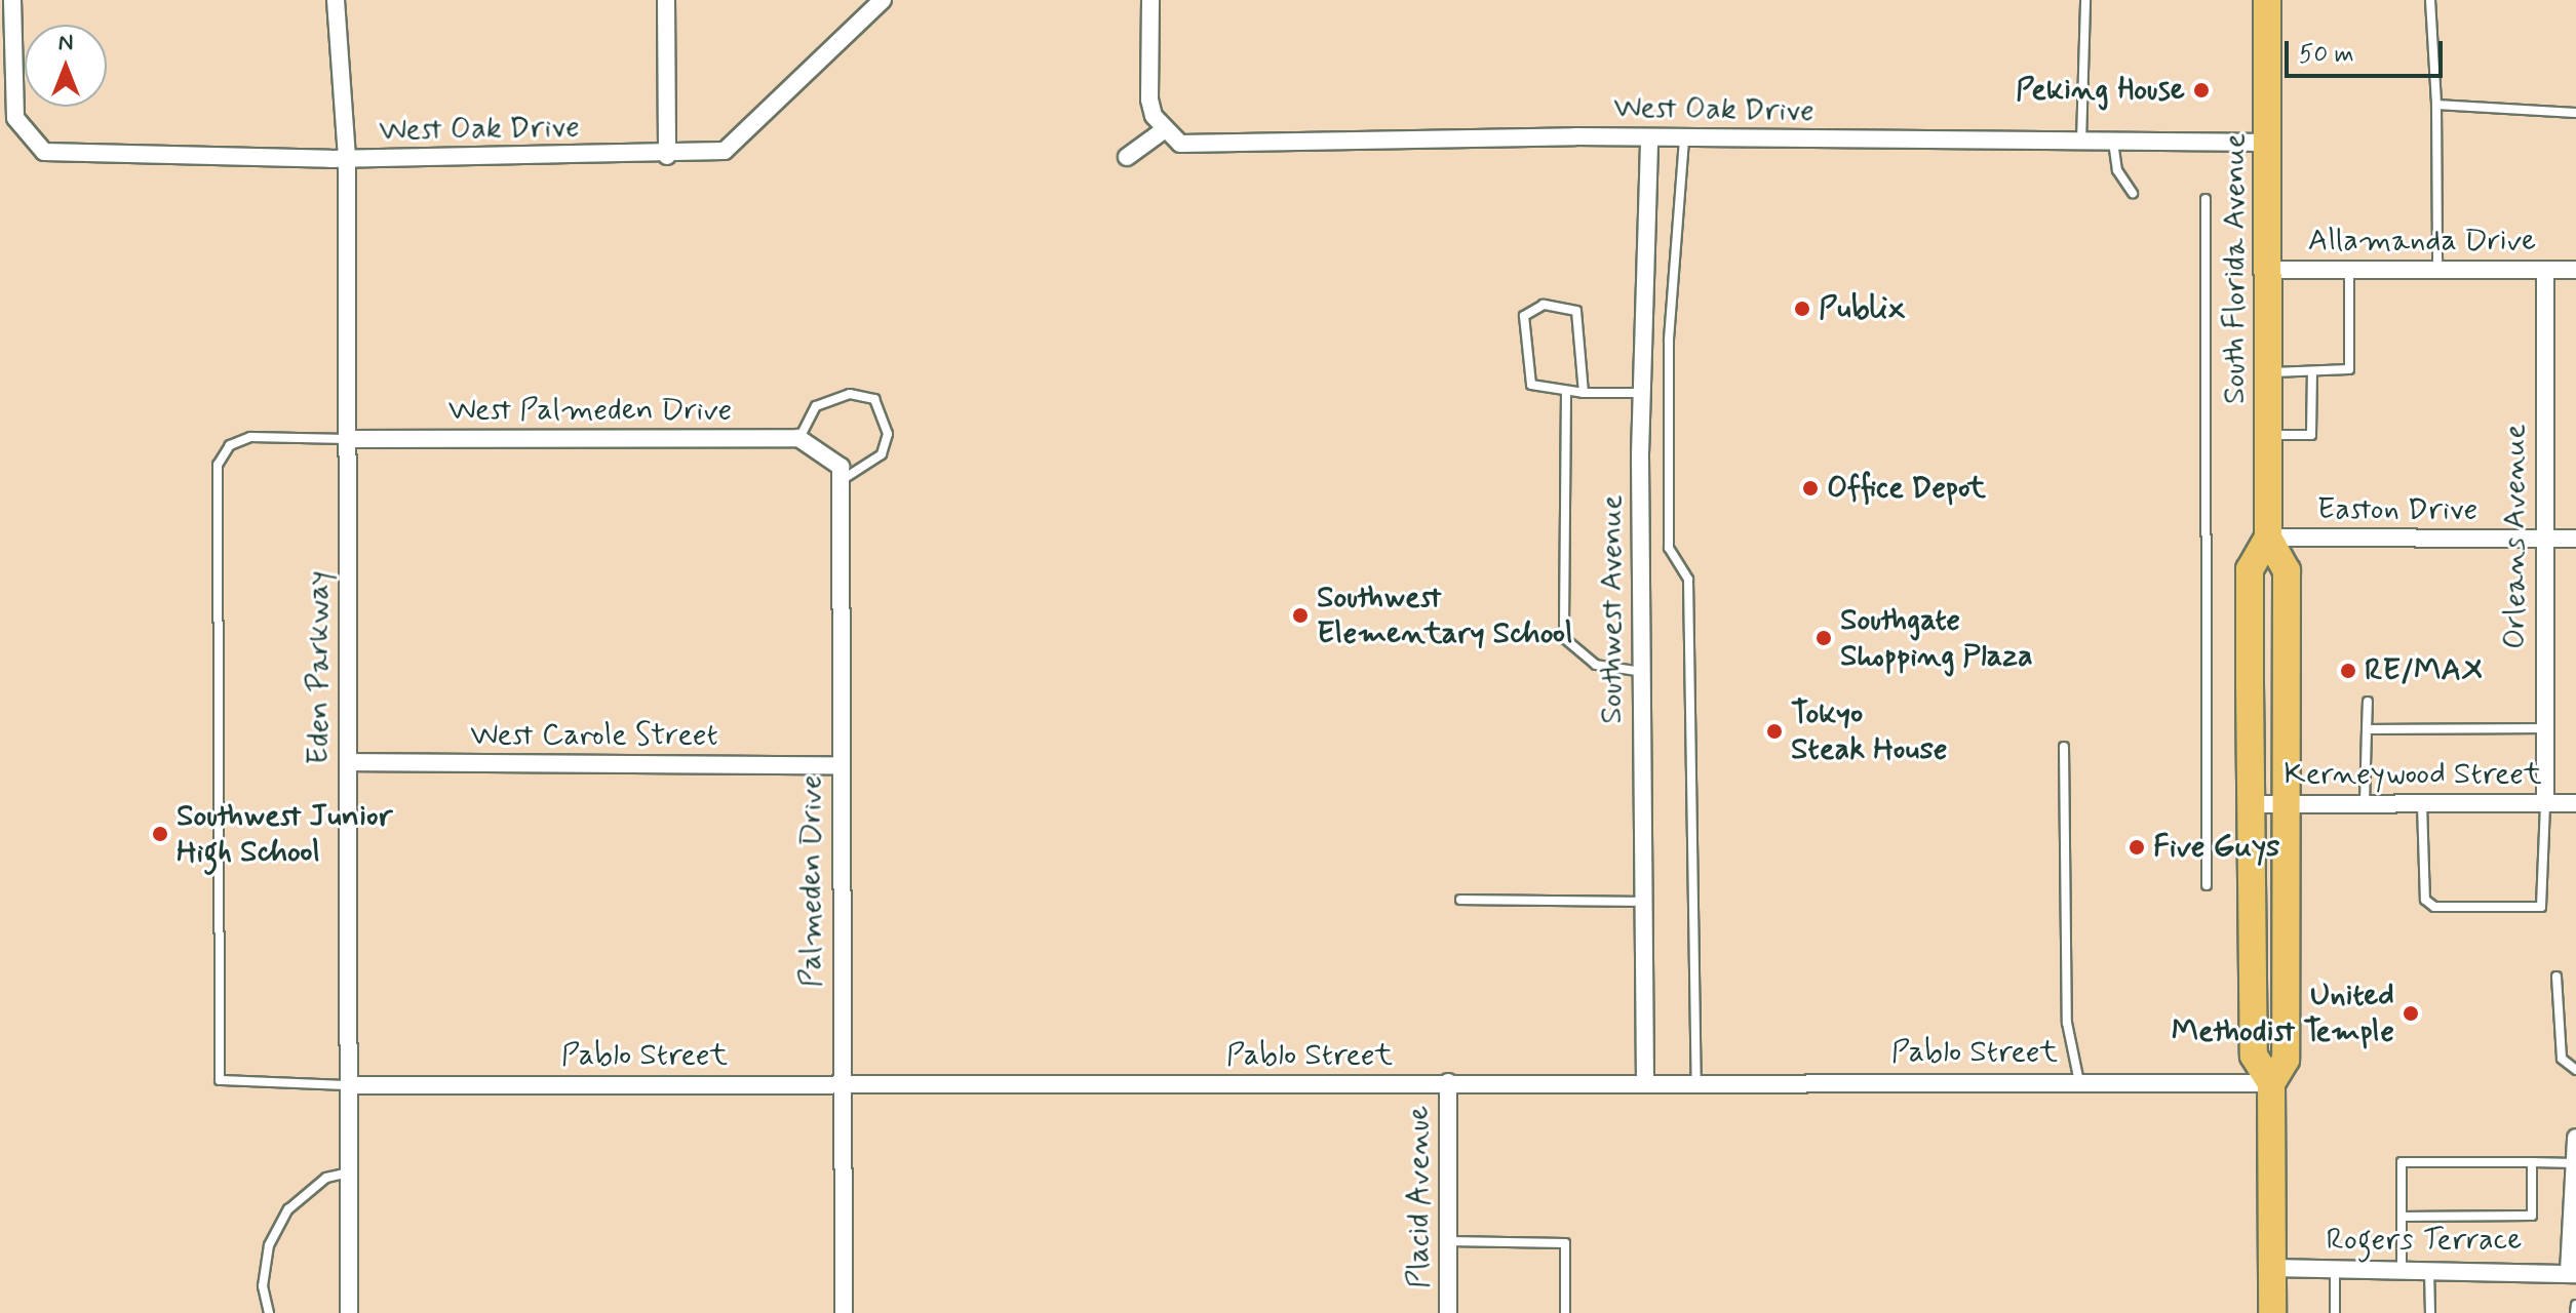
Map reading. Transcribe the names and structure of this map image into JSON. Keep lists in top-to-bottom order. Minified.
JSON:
{"streets":{"main road":["South Florida Avenue"],"street":["West Oak Drive","Allamanda Drive","West Palmeden Drive","Easton Drive","Orleans Avenue","Southwest Avenue","Eden Parkway","West Carole Street","Kerneywood Street","Palmeden Drive","Pablo Street","Placid Avenue","Rogers Terrace"]},"crossings":[["West Oak Drive","South Florida Avenue"],["West Oak Drive","Southwest Avenue"],["West Oak Drive","Eden Parkway"],["Allamanda Drive","South Florida Avenue"],["Allamanda Drive","Orleans Avenue"],["South Florida Avenue","Easton Drive"],["South Florida Avenue","Kerneywood Street"],["South Florida Avenue","Pablo Street"],["South Florida Avenue","Rogers Terrace"],["West Palmeden Drive","Eden Parkway"],["West Palmeden Drive","Palmeden Drive"],["Easton Drive","Orleans Avenue"],["Orleans Avenue","Kerneywood Street"],["Southwest Avenue","Pablo Street"],["Eden Parkway","West Carole Street"],["Eden Parkway","Pablo Street"],["West Carole Street","Palmeden Drive"],["Palmeden Drive","Pablo Street"],["Pablo Street","Placid Avenue"]],"places":["Peking House","Publix","Office Depot","Southwest Elementary School","Southgate Shopping Plaza","RE/MAX","Tokyo Steak House","Southwest Junior High School","Five Guys","United Methodist Temple"],"scale_bar":"50 m","north":"top"}
